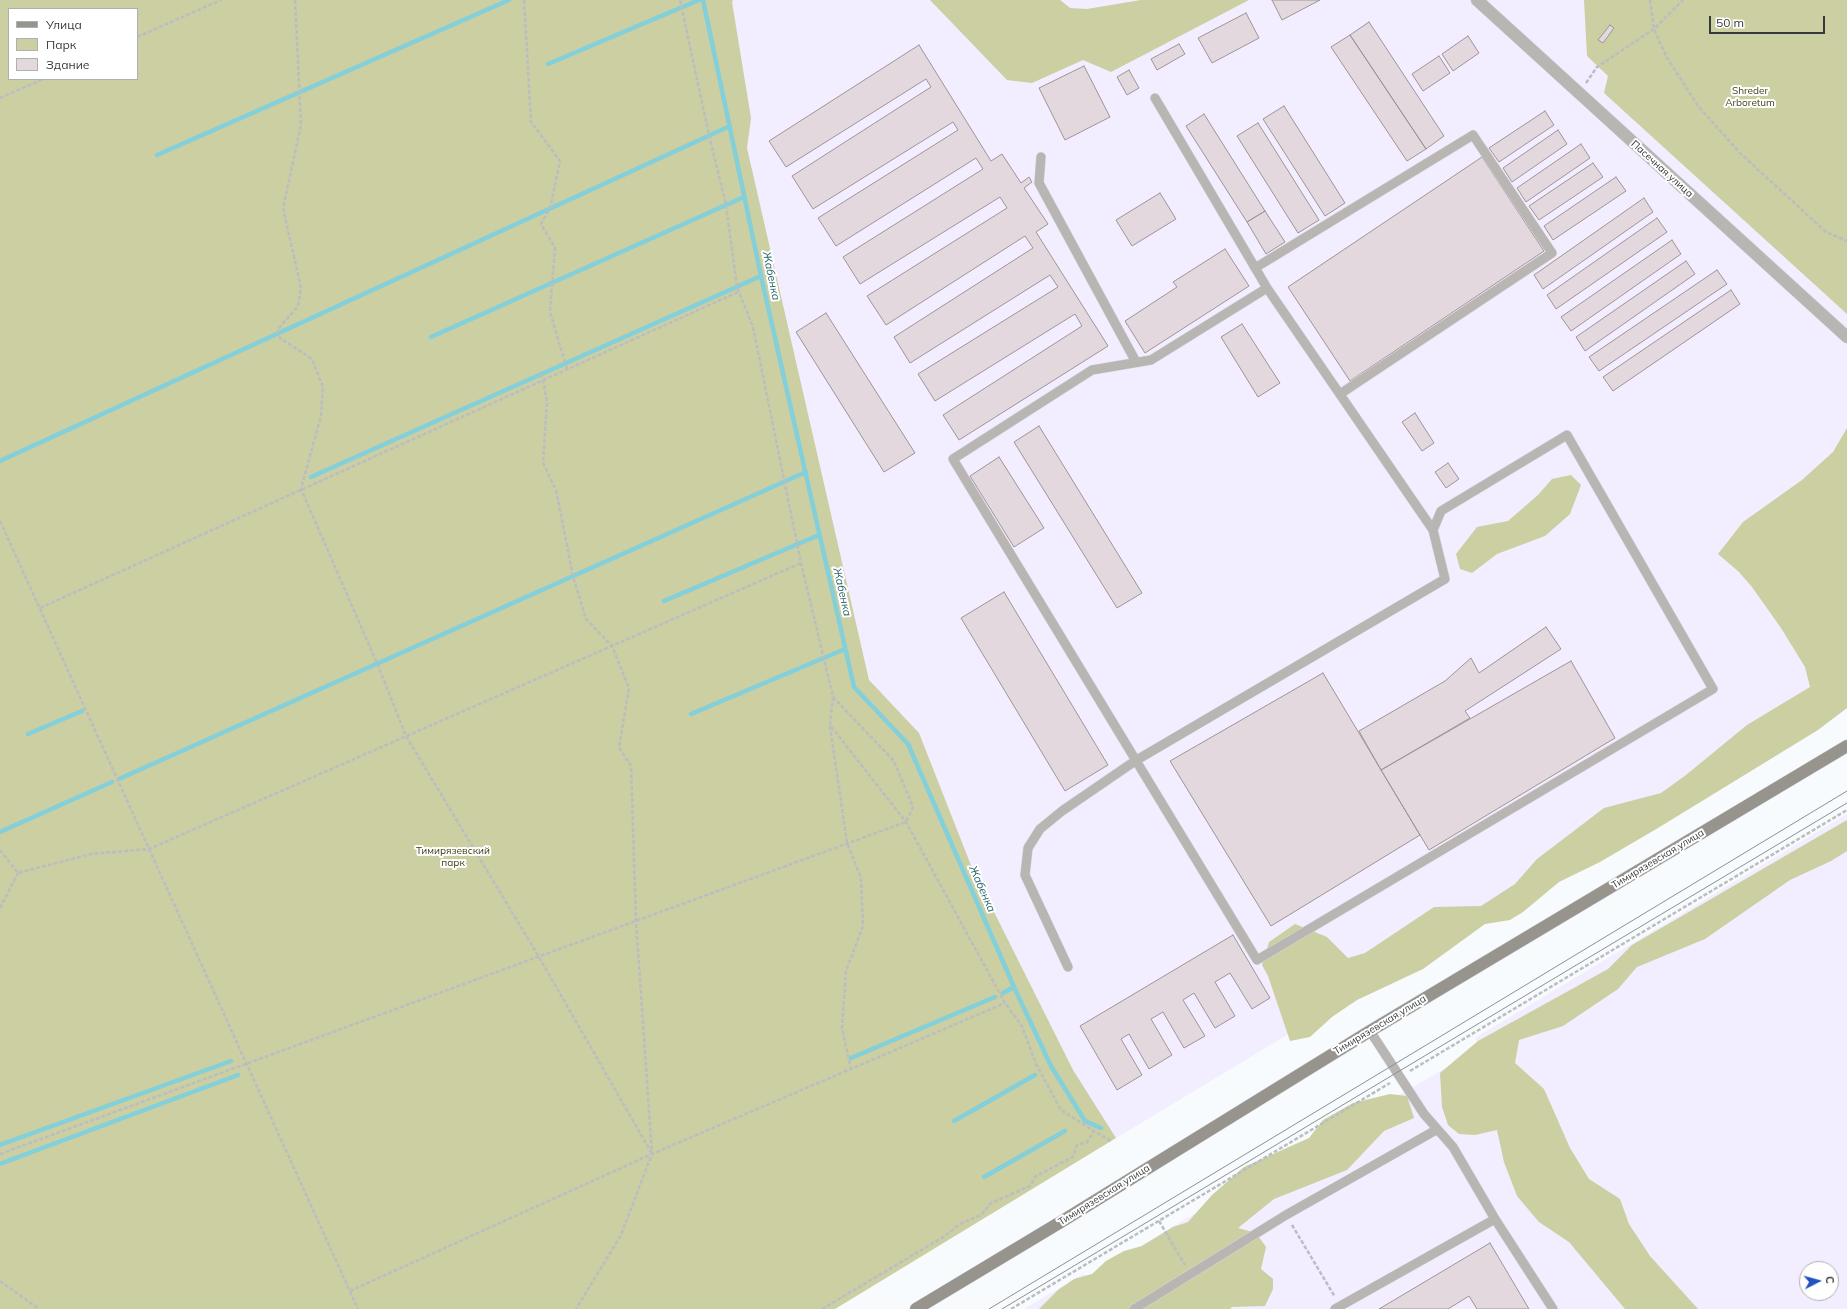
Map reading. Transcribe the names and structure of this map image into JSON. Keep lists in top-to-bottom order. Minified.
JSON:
{"streets":{"main road":["Тимирязевская улица"],"street":["Пасечная улица"]},"water":["Жабенка"],"parks":["Shreder Arboretum","Тимирязевский парк"],"legend":["Улица","Парк","Здание"],"scale_bar":"50 m","north":"right"}
